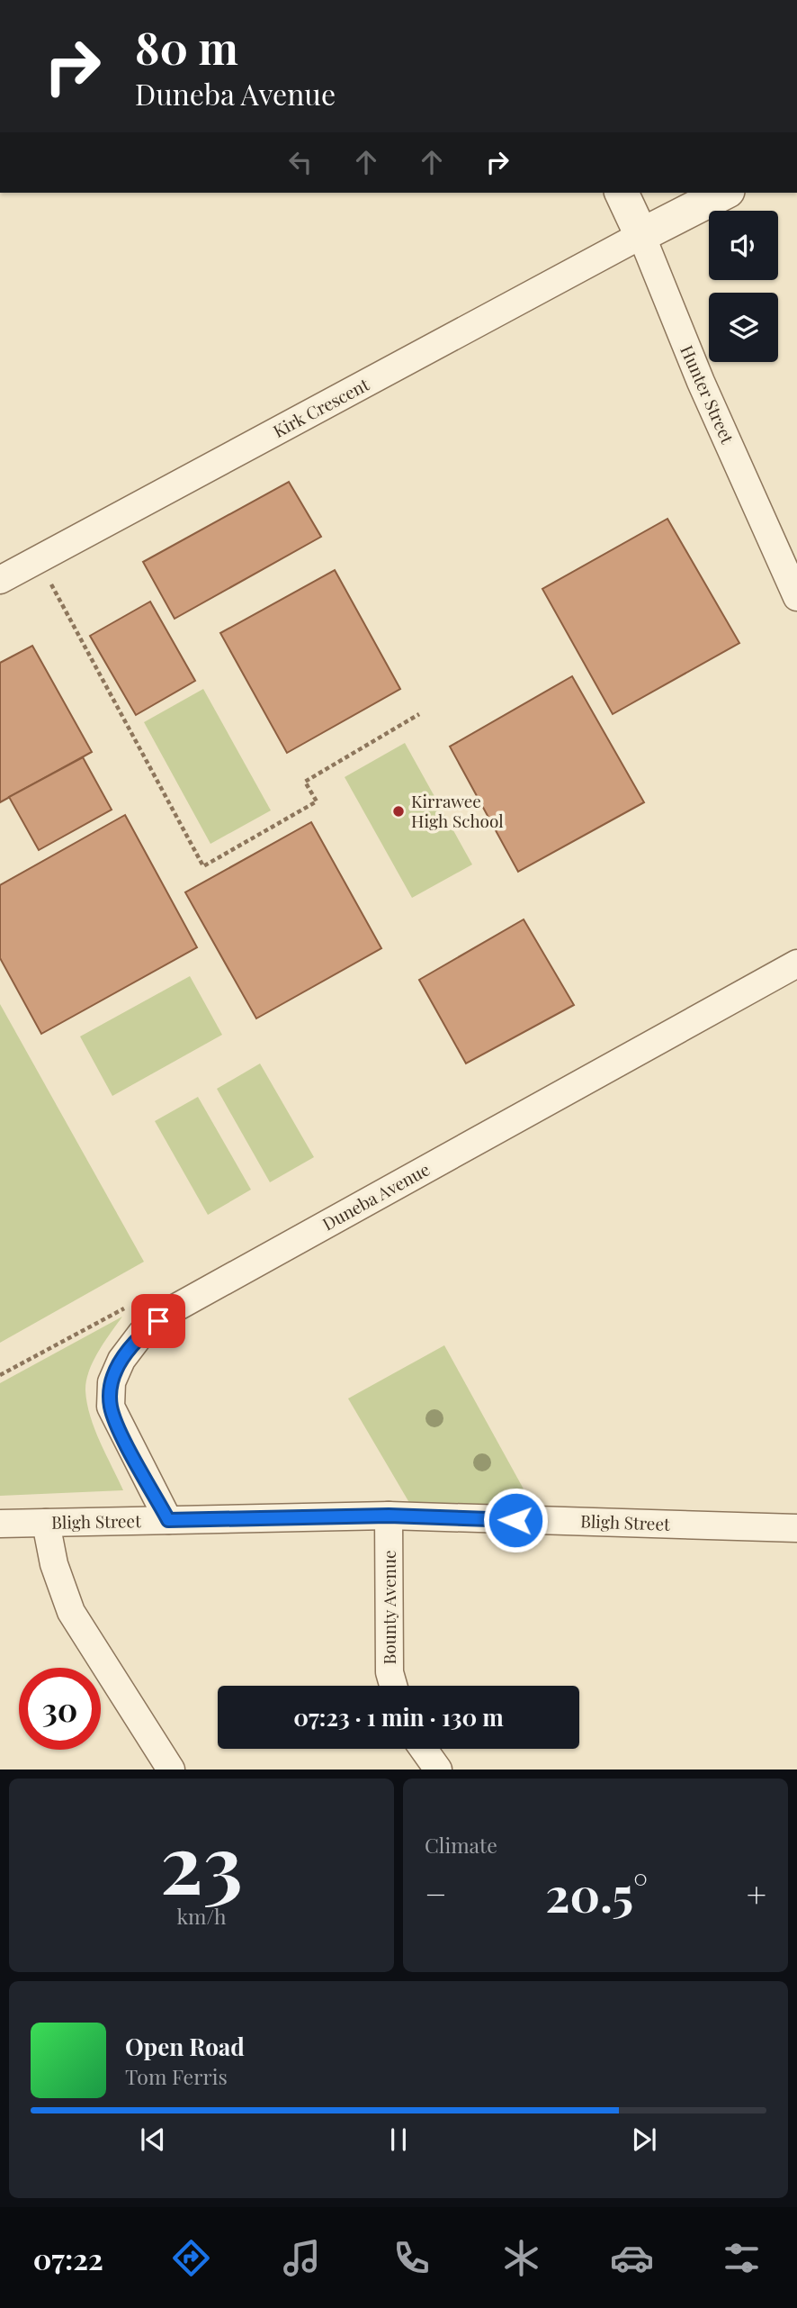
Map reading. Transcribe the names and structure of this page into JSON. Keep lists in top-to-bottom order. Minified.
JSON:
{"streets":{"street":["Hunter Street","Kirk Crescent","Duneba Avenue","Bligh Street","Bounty Avenue"]},"crossings":[["Hunter Street","Kirk Crescent"],["Duneba Avenue","Bligh Street"],["Bligh Street","Bounty Avenue"]],"places":["Kirrawee High School"],"page":{"turn":["80 m","Duneba Avenue"],"limit":"30","trip":"07:23 · 1 min · 130 m","tile":[["23","km/h"],"Climate"],"heat":["−","20.5°","+"],"song":["Open Road","Tom Ferris"],"tabs":"07:22"}}
